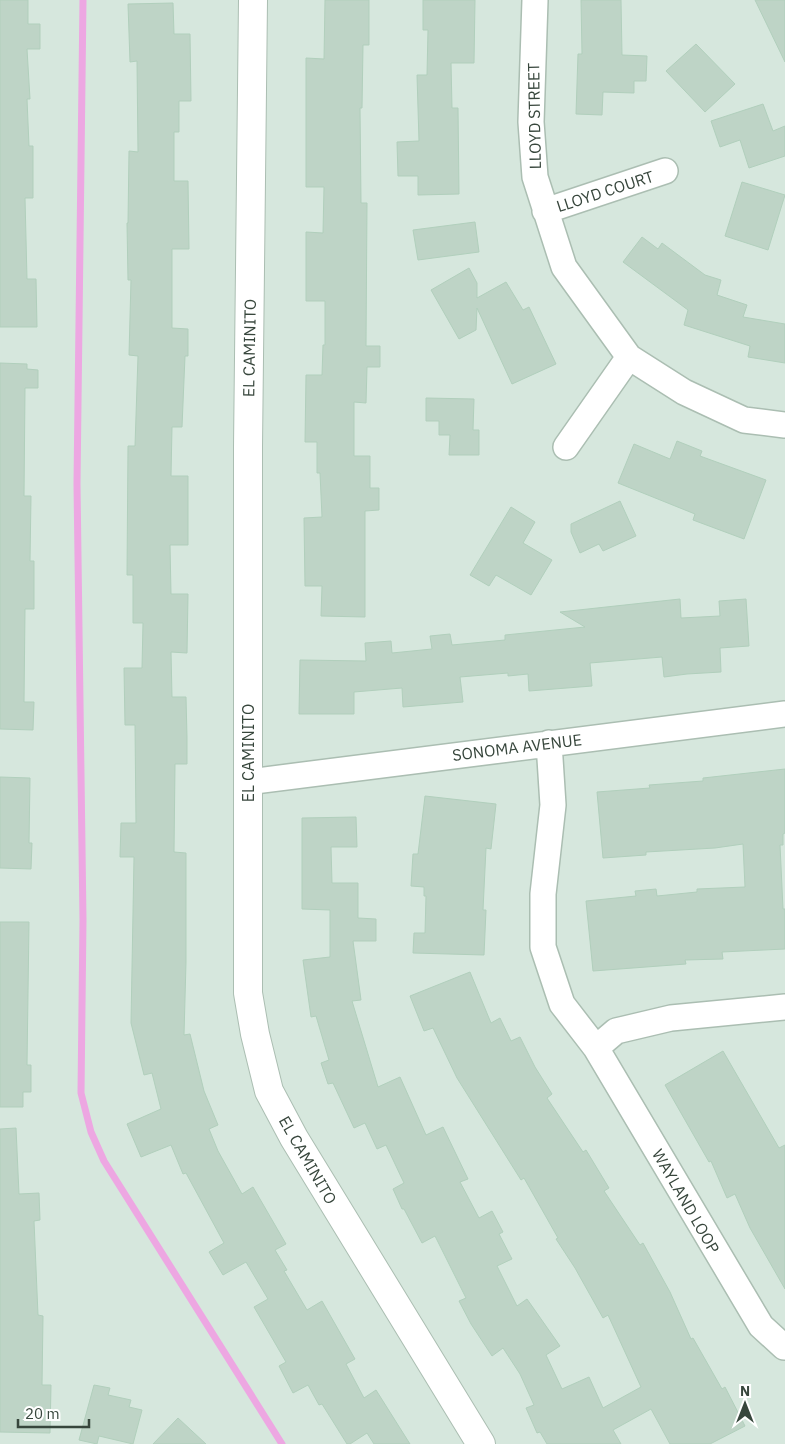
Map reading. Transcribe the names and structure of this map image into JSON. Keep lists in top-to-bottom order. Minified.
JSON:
{"streets":{"street":["LLOYD STREET","LLOYD COURT","EL CAMINITO","SONOMA AVENUE","WAYLAND LOOP"]},"crossings":[["LLOYD STREET","LLOYD COURT"],["EL CAMINITO","SONOMA AVENUE"],["SONOMA AVENUE","WAYLAND LOOP"]],"scale_bar":"20 m","north":"top"}
